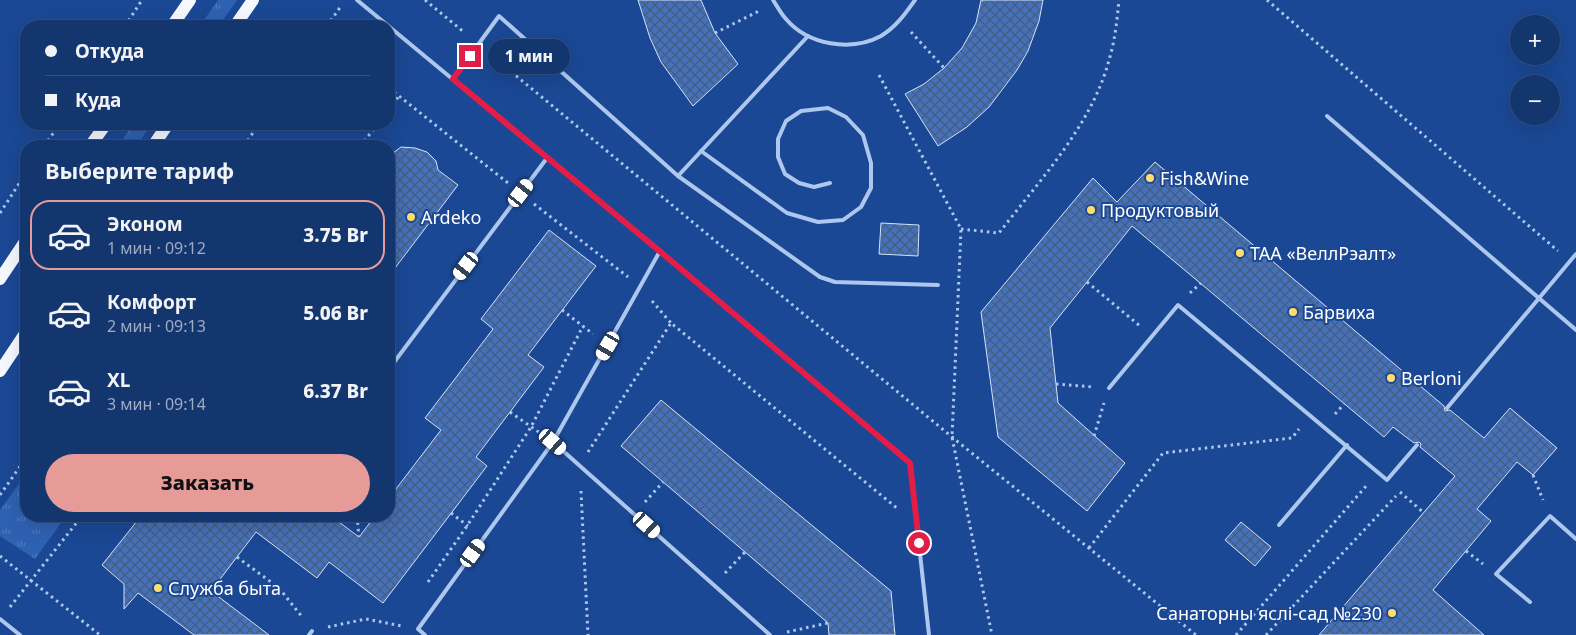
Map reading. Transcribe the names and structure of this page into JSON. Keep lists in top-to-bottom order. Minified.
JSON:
{"places":["Fish&Wine","Продуктовый","Ardeko","ТАА «ВеллРэалт»","Барвиха","Berloni","Служба быта","Санаторны яслі-сад №230"],"page":{"map_buttons":["+","−"],"banner":["Откуда","Куда"],"bubble":"1 мин","heading":"Выберите тариф","list":[{"name":"Эконом","note":"1 мин · 09:12","value":"3.75 Br"},{"name":"Комфорт","note":"2 мин · 09:13","value":"5.06 Br"},{"name":"XL","note":"3 мин · 09:14","value":"6.37 Br"}],"buttons":"Заказать"}}
